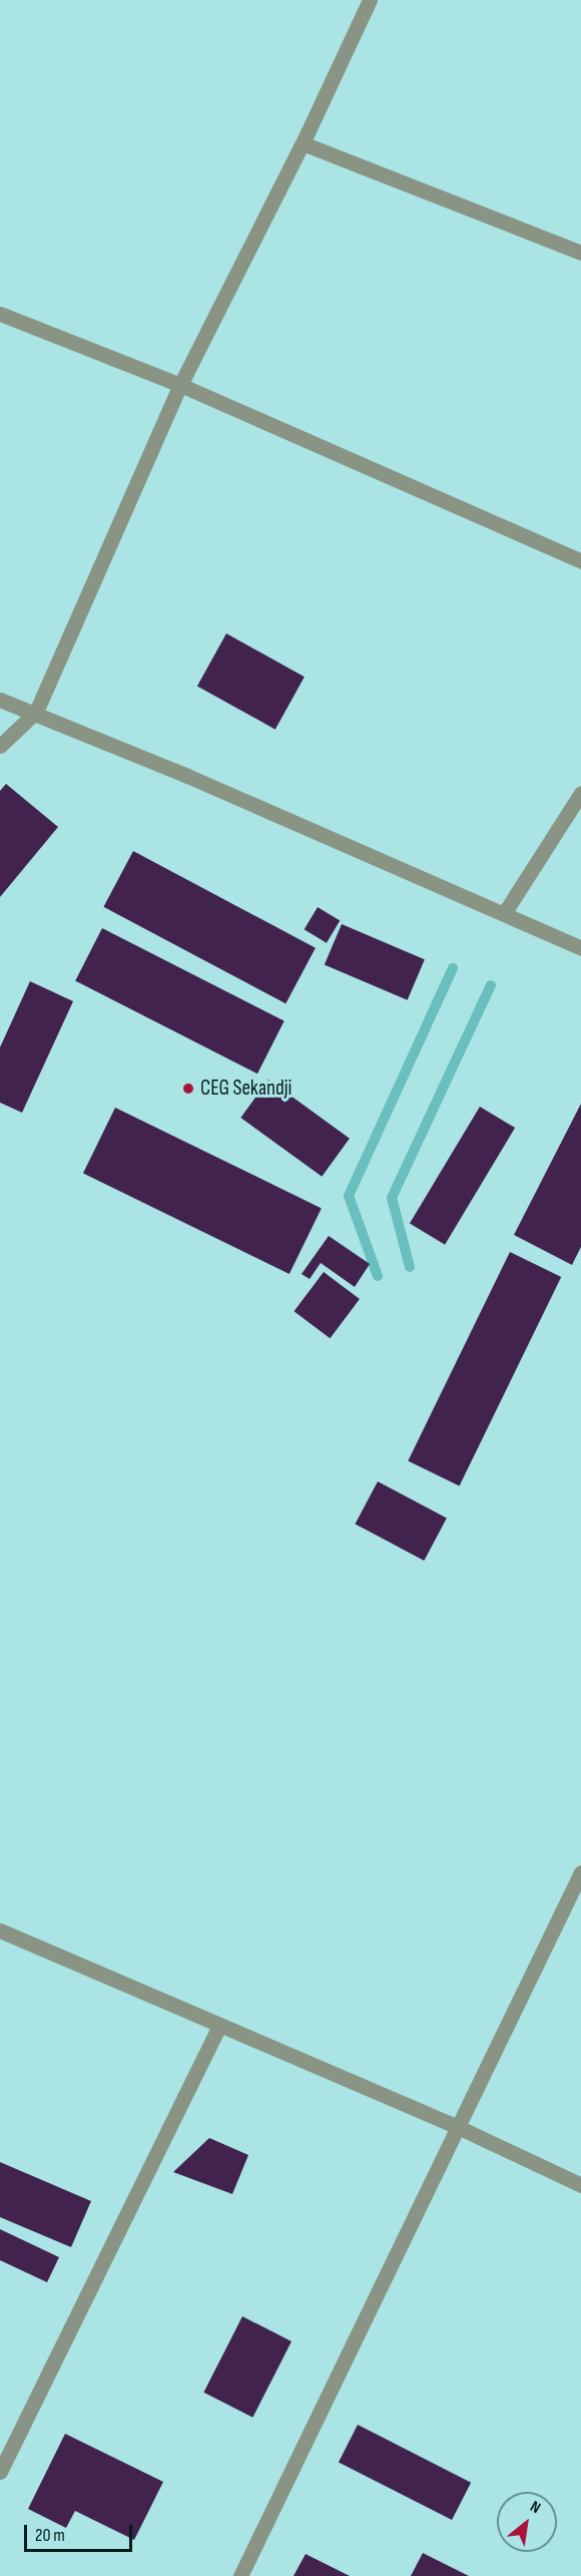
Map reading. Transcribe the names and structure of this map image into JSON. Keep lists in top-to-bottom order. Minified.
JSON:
{"places":["CEG Sekandji"],"scale_bar":"20 m","north":"top right"}
